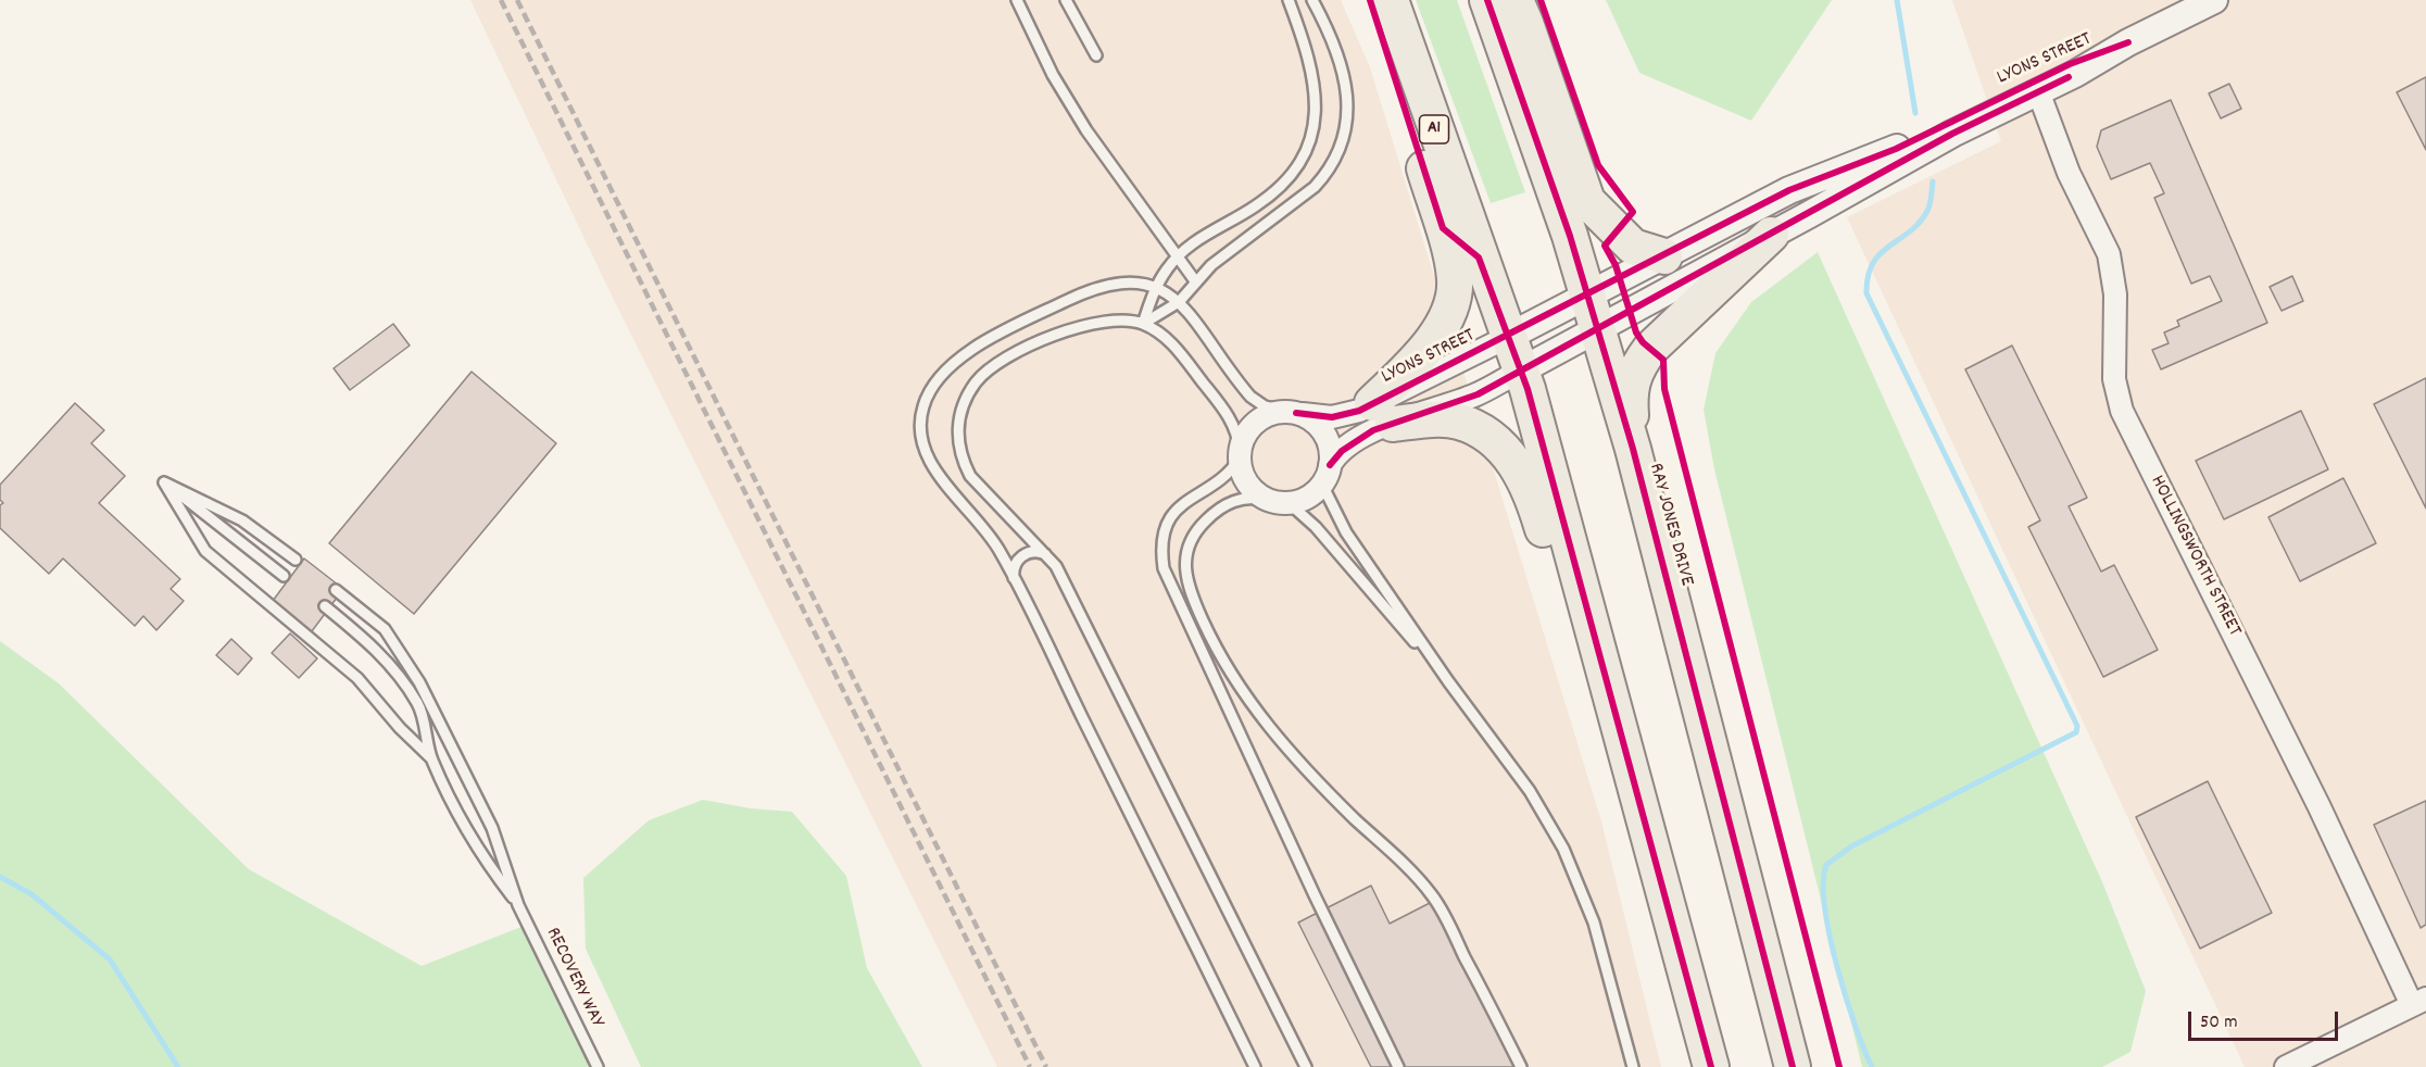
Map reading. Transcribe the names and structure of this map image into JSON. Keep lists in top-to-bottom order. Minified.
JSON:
{"streets":{"highway":["A1","RAY JONES DRIVE"],"street":["LYONS STREET","HOLLINGSWORTH STREET"],"lane":["RECOVERY WAY"]},"crossings":[["LYONS STREET","A1"],["LYONS STREET","RAY JONES DRIVE"],["LYONS STREET","HOLLINGSWORTH STREET"]],"scale_bar":"50 m"}
